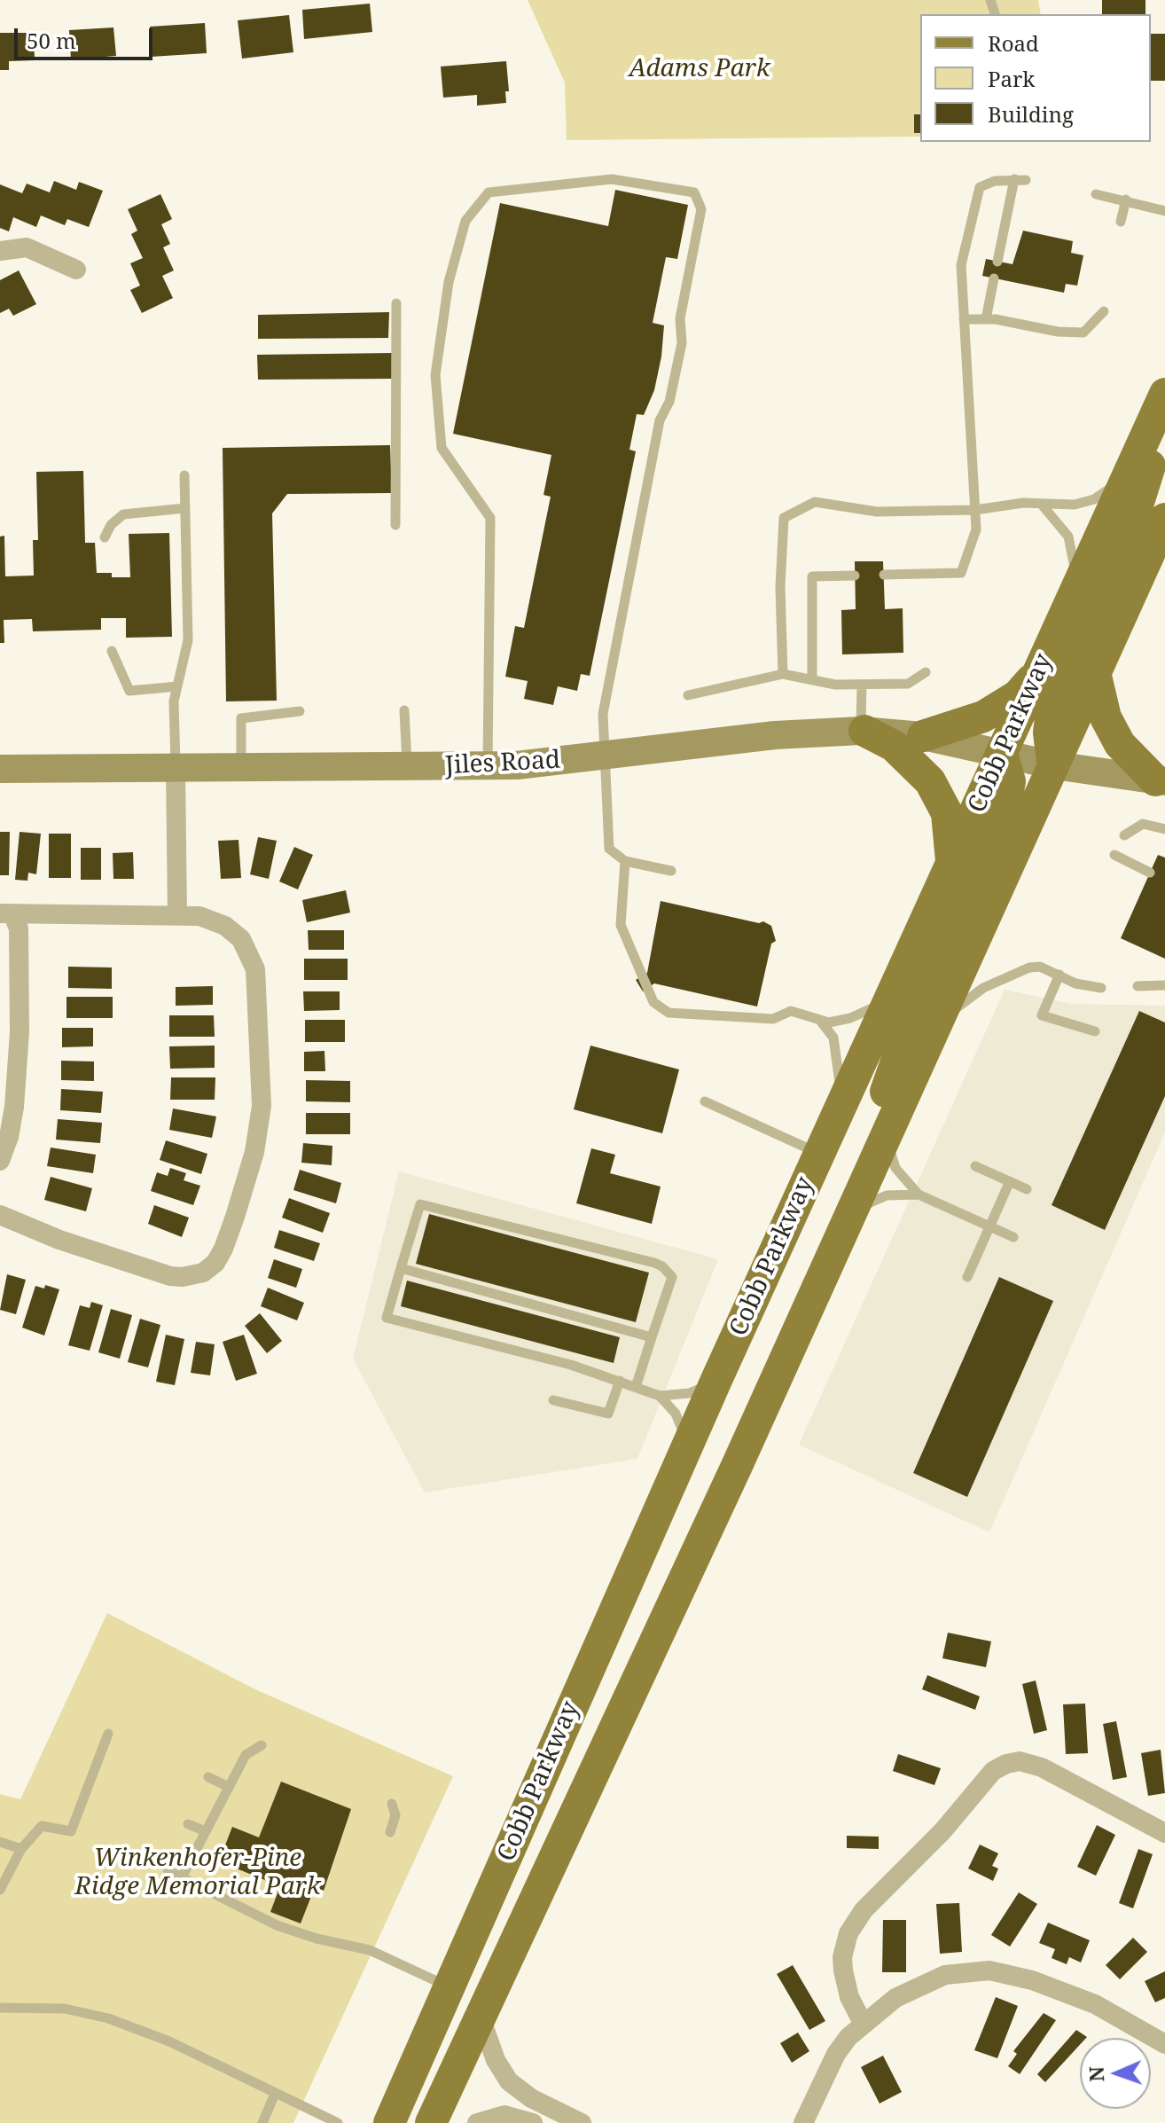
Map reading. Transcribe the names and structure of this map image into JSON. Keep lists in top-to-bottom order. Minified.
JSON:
{"streets":{"main road":["Cobb Parkway"],"street":["Jiles Road"]},"crossings":[["Cobb Parkway","Jiles Road"]],"parks":["Adams Park","Winkenhofer-Pine Ridge Memorial Park"],"legend":["Road","Park","Building"],"scale_bar":"50 m","north":"left"}
